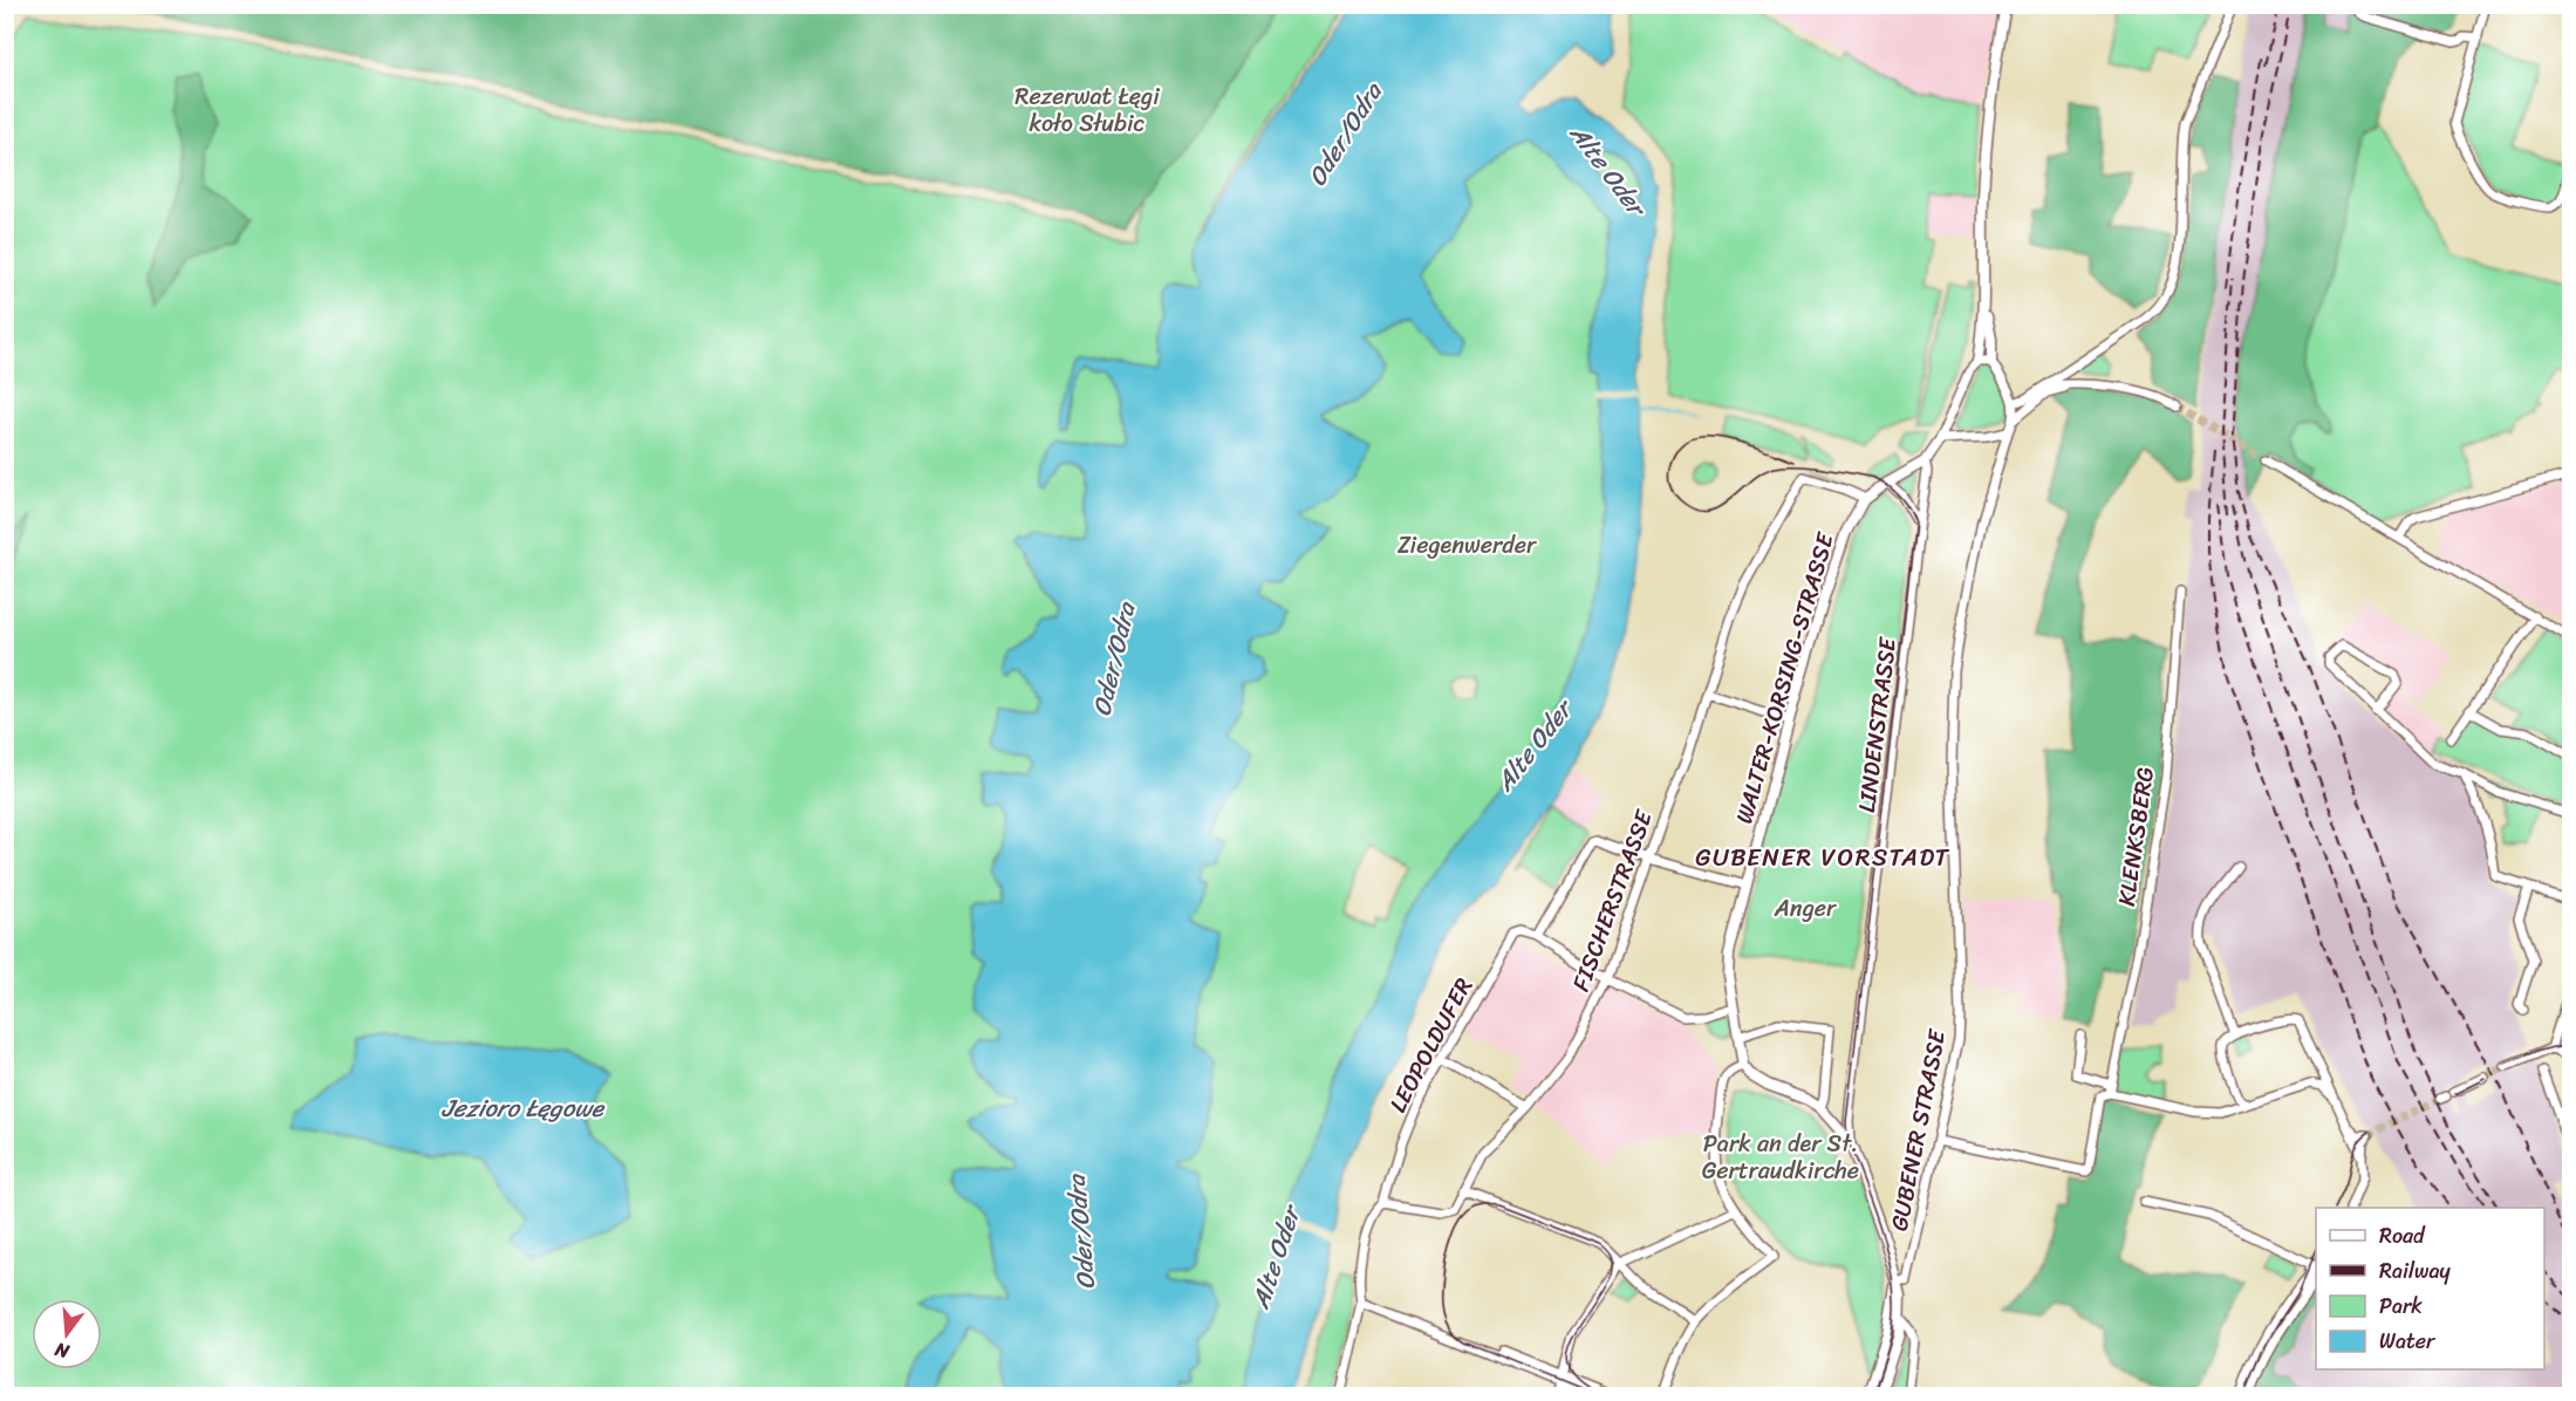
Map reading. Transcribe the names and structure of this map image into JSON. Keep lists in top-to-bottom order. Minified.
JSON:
{"streets":{"street":["WALTER-KORSING-STRASSE","LINDENSTRASSE","KLENKSBERG","FISCHERSTRASSE","LEOPOLDUFER","GUBENER STRASSE"]},"crossings":[["WALTER-KORSING-STRASSE","LINDENSTRASSE"],["WALTER-KORSING-STRASSE","FISCHERSTRASSE"],["LINDENSTRASSE","GUBENER STRASSE"],["KLENKSBERG","GUBENER STRASSE"],["FISCHERSTRASSE","LEOPOLDUFER"]],"districts":["GUBENER VORSTADT"],"water":["Oder/Odra","Alte Oder","Jezioro Łęgowe"],"parks":["Rezerwat Łęgi koło Słubic","Ziegenwerder","Anger","Park an der St. Gertraudkirche"],"legend":["Road","Railway","Park","Water"],"north":"bottom"}
